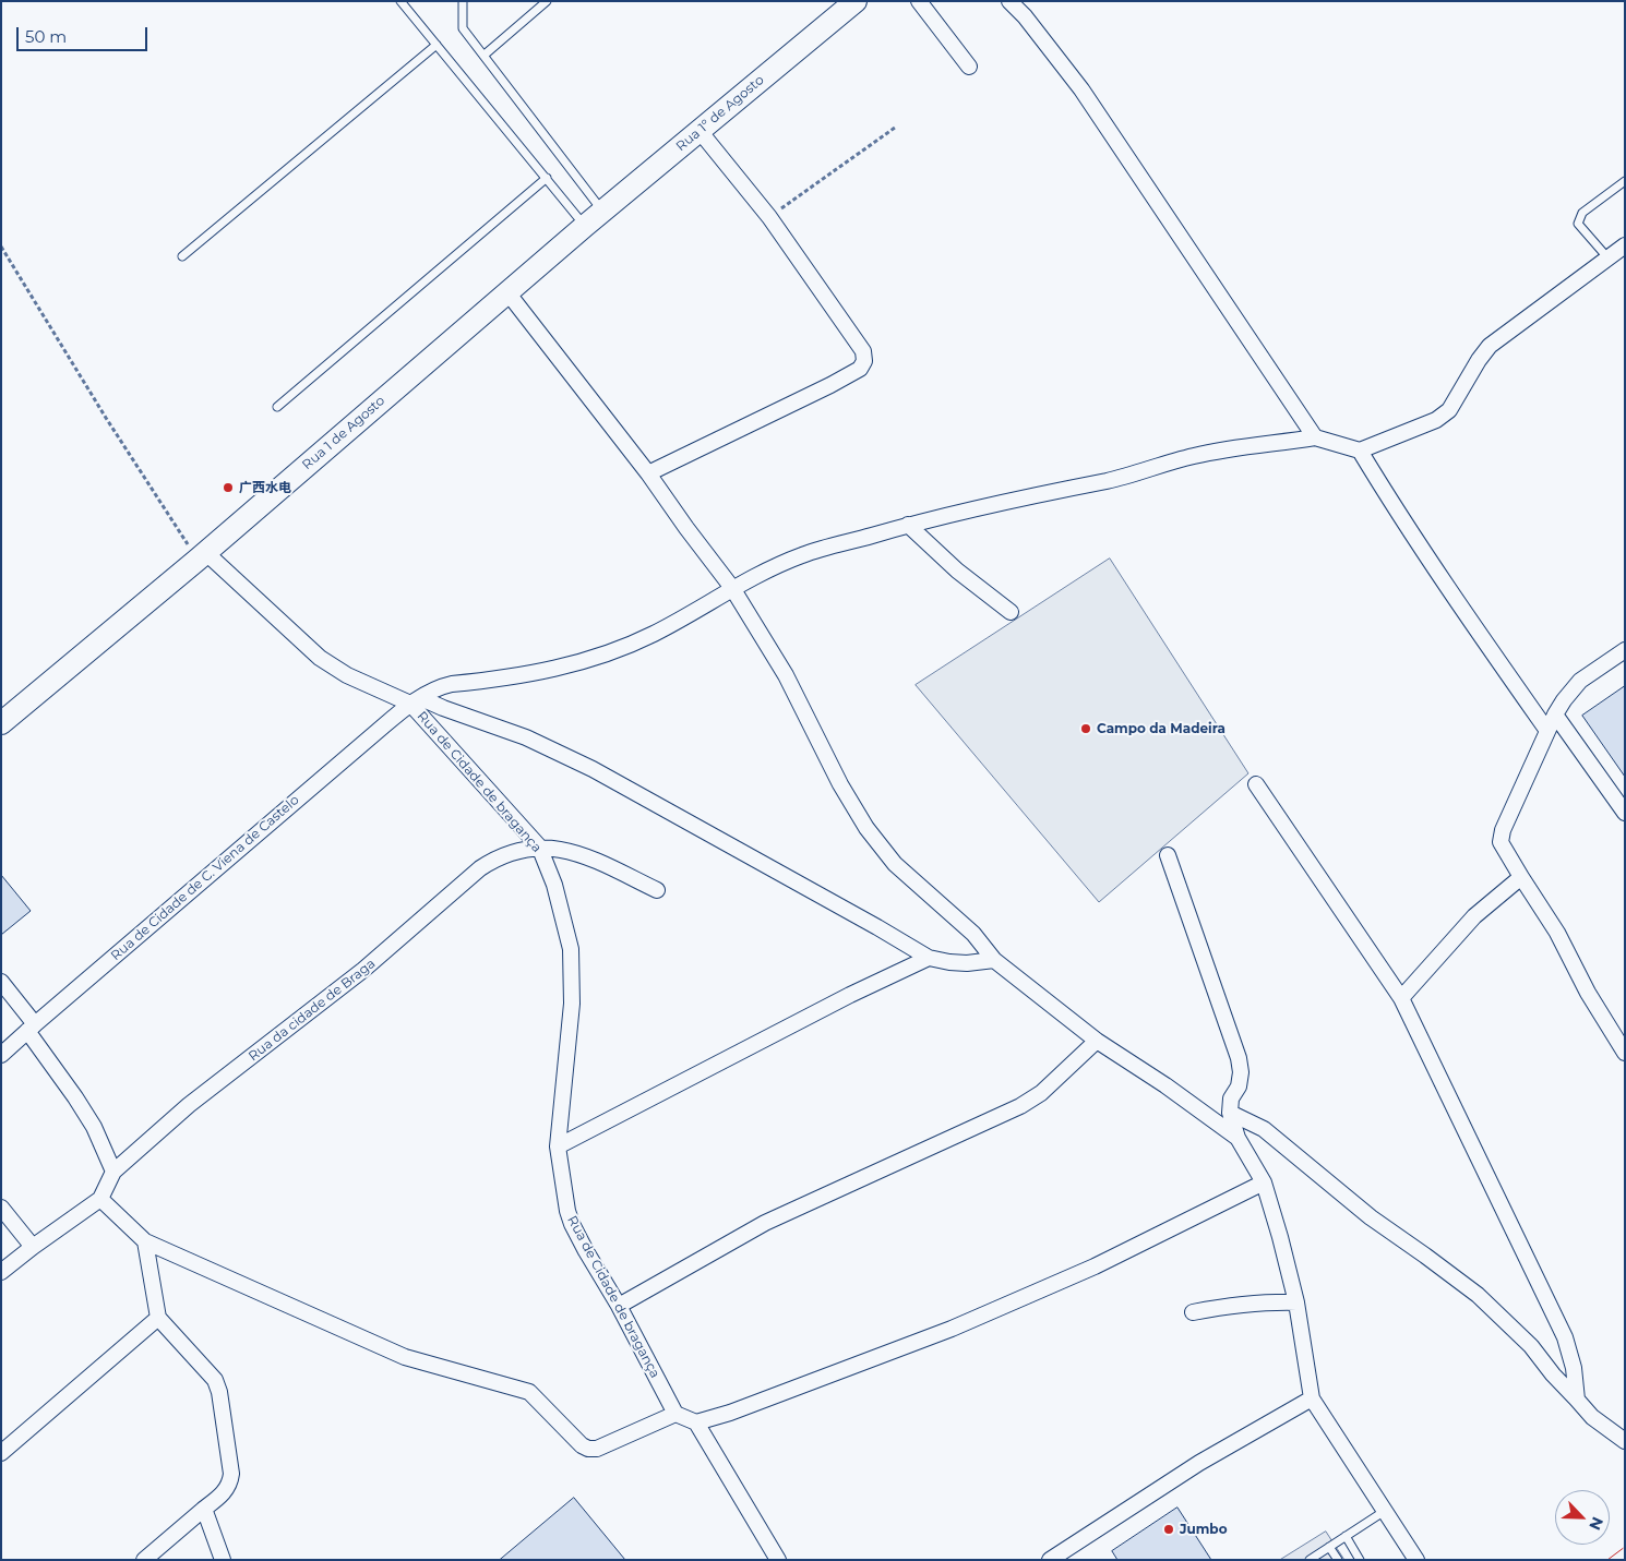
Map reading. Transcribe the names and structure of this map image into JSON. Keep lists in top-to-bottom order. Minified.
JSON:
{"streets":{"main road":["Rua 1º de Agosto","Rua 1 de Agosto"],"street":["Rua de Cidade de bragança","Rua de Cidade de C. Viena de Castelo","Rua da cidade de Braga"]},"crossings":[["Rua 1º de Agosto","Rua 1 de Agosto"],["Rua 1 de Agosto","Rua de Cidade de bragança"],["Rua de Cidade de bragança","Rua de Cidade de C. Viena de Castelo"],["Rua de Cidade de bragança","Rua da cidade de Braga"]],"places":["广西水电","Campo da Madeira","Jumbo"],"scale_bar":"50 m","north":"bottom right"}
